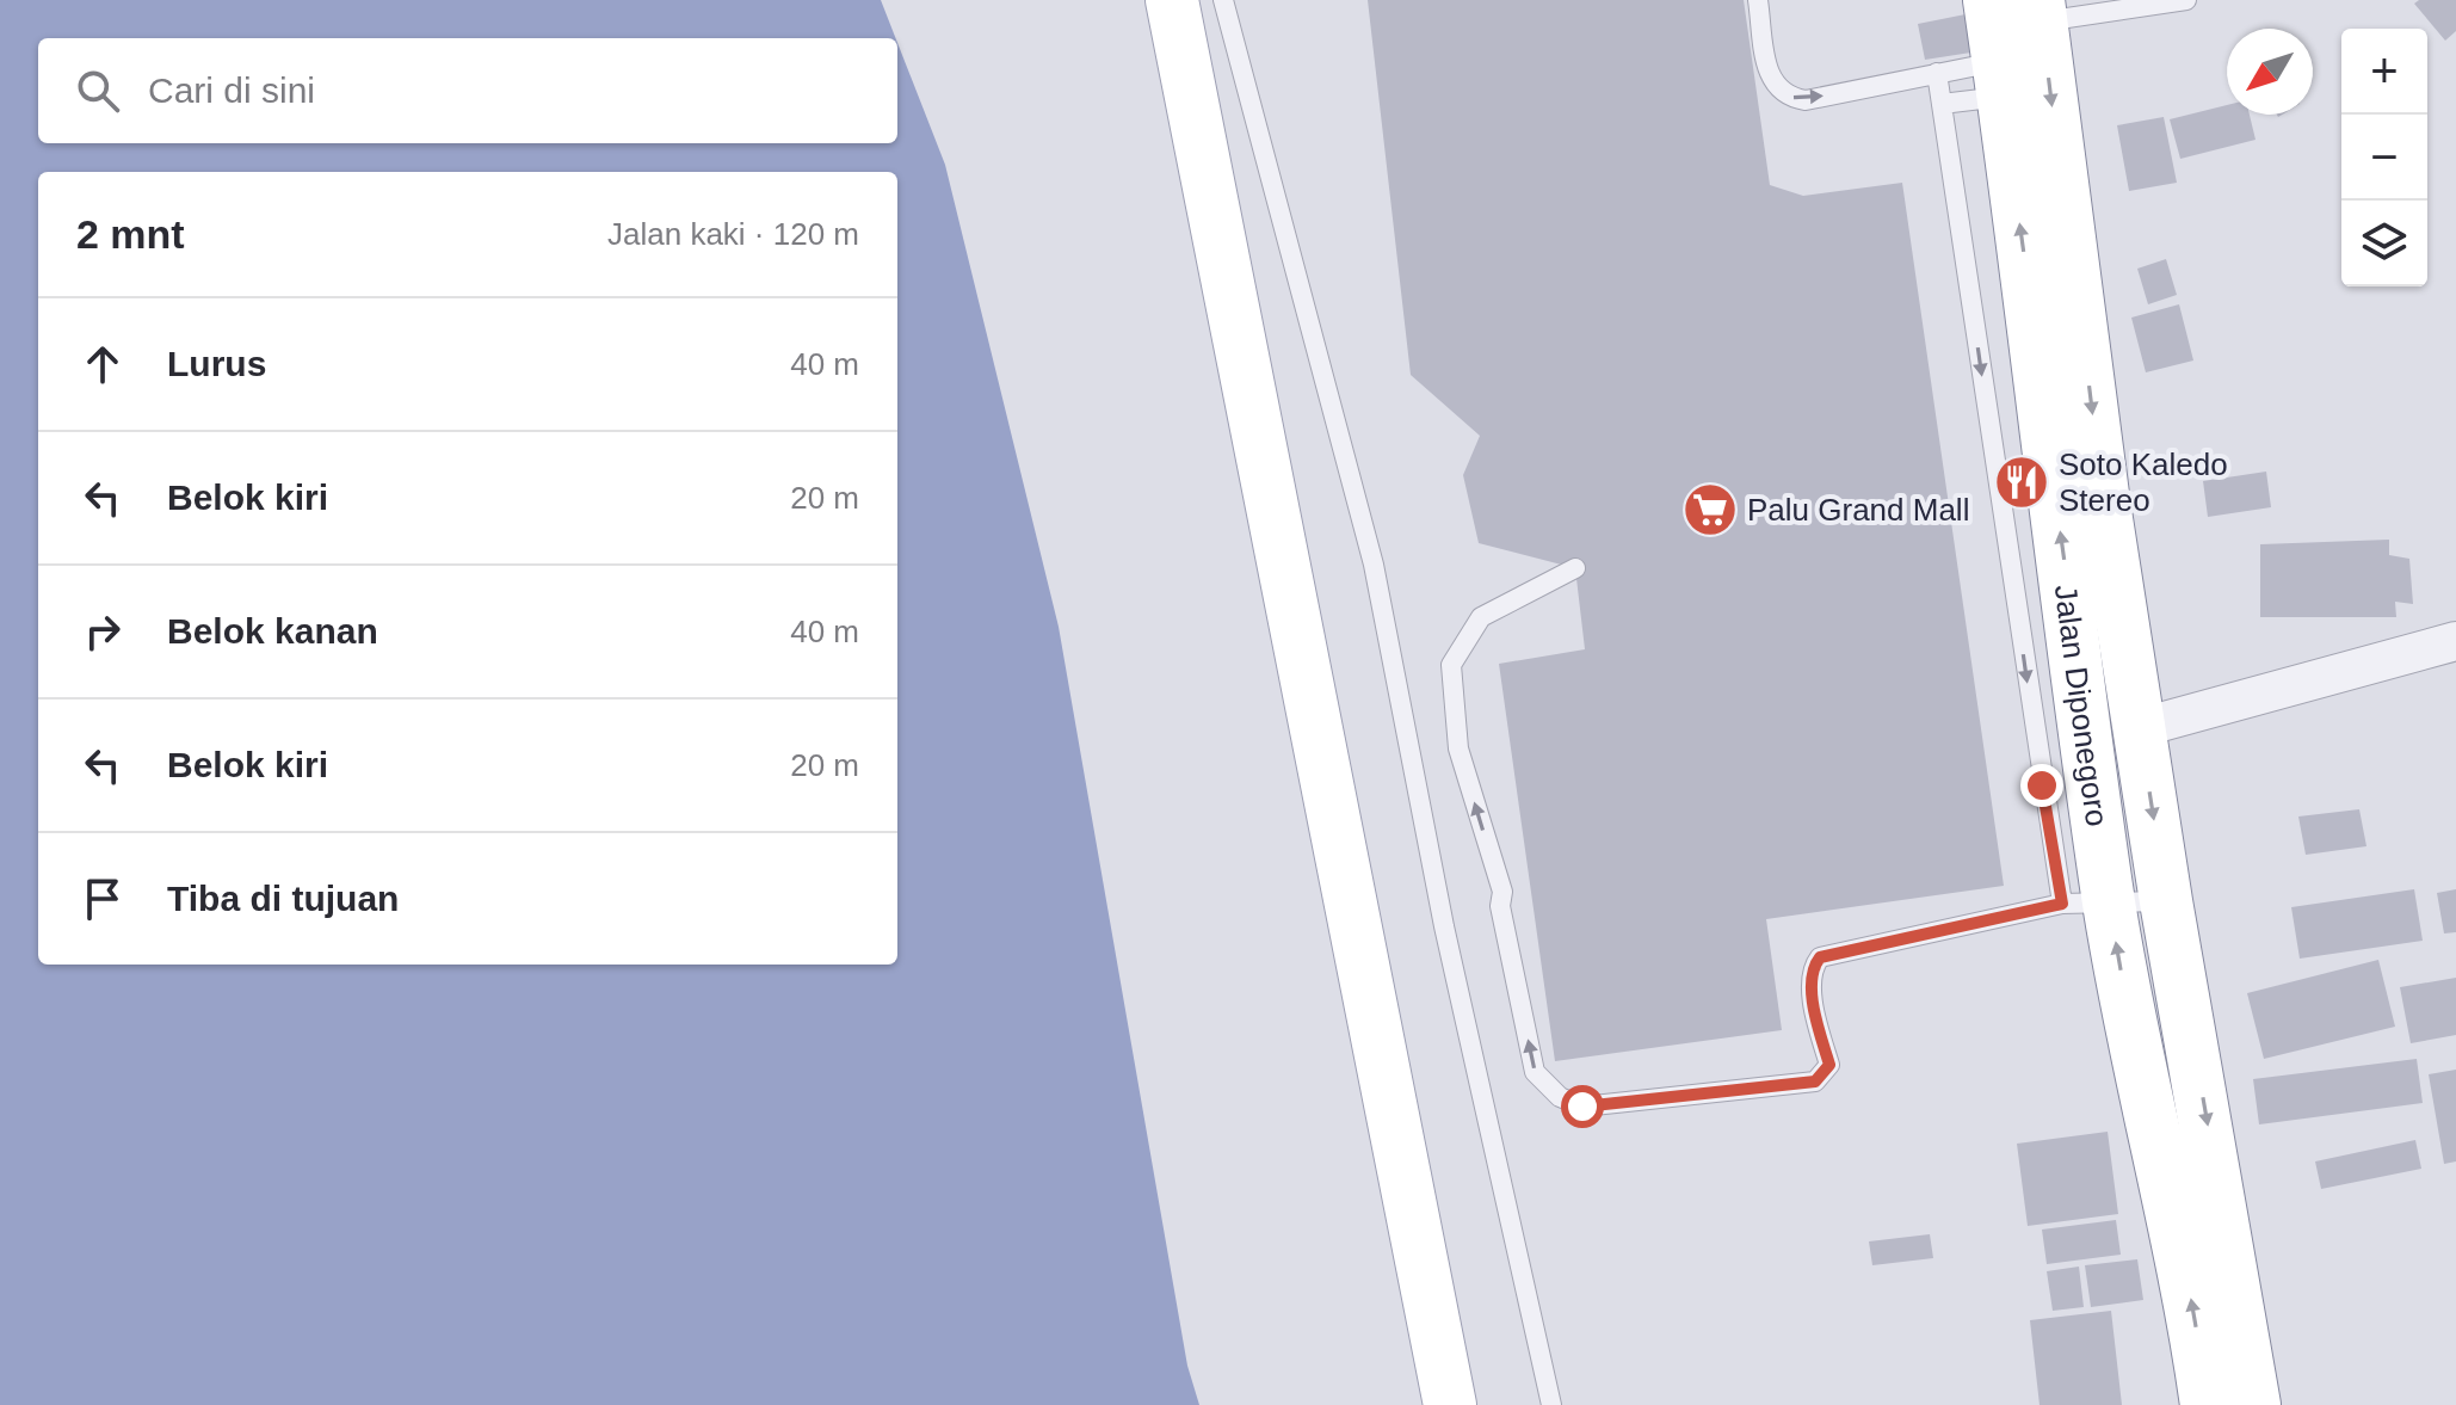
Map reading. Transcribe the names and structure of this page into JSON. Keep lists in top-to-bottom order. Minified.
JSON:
{"streets":{"main road":["Jalan Diponegoro"]},"places":{"restaurant":["Soto Kaledo Stereo"],"supermarket":["Palu Grand Mall"]},"north":"bottom left","page":{"map_buttons":["+","−"],"search":"Cari di sini","heading":["2 mnt","Jalan kaki · 120 m"],"list":[["Lurus","40 m"],["Belok kiri","20 m"],["Belok kanan","40 m"],["Belok kiri","20 m"],"Tiba di tujuan"]}}
